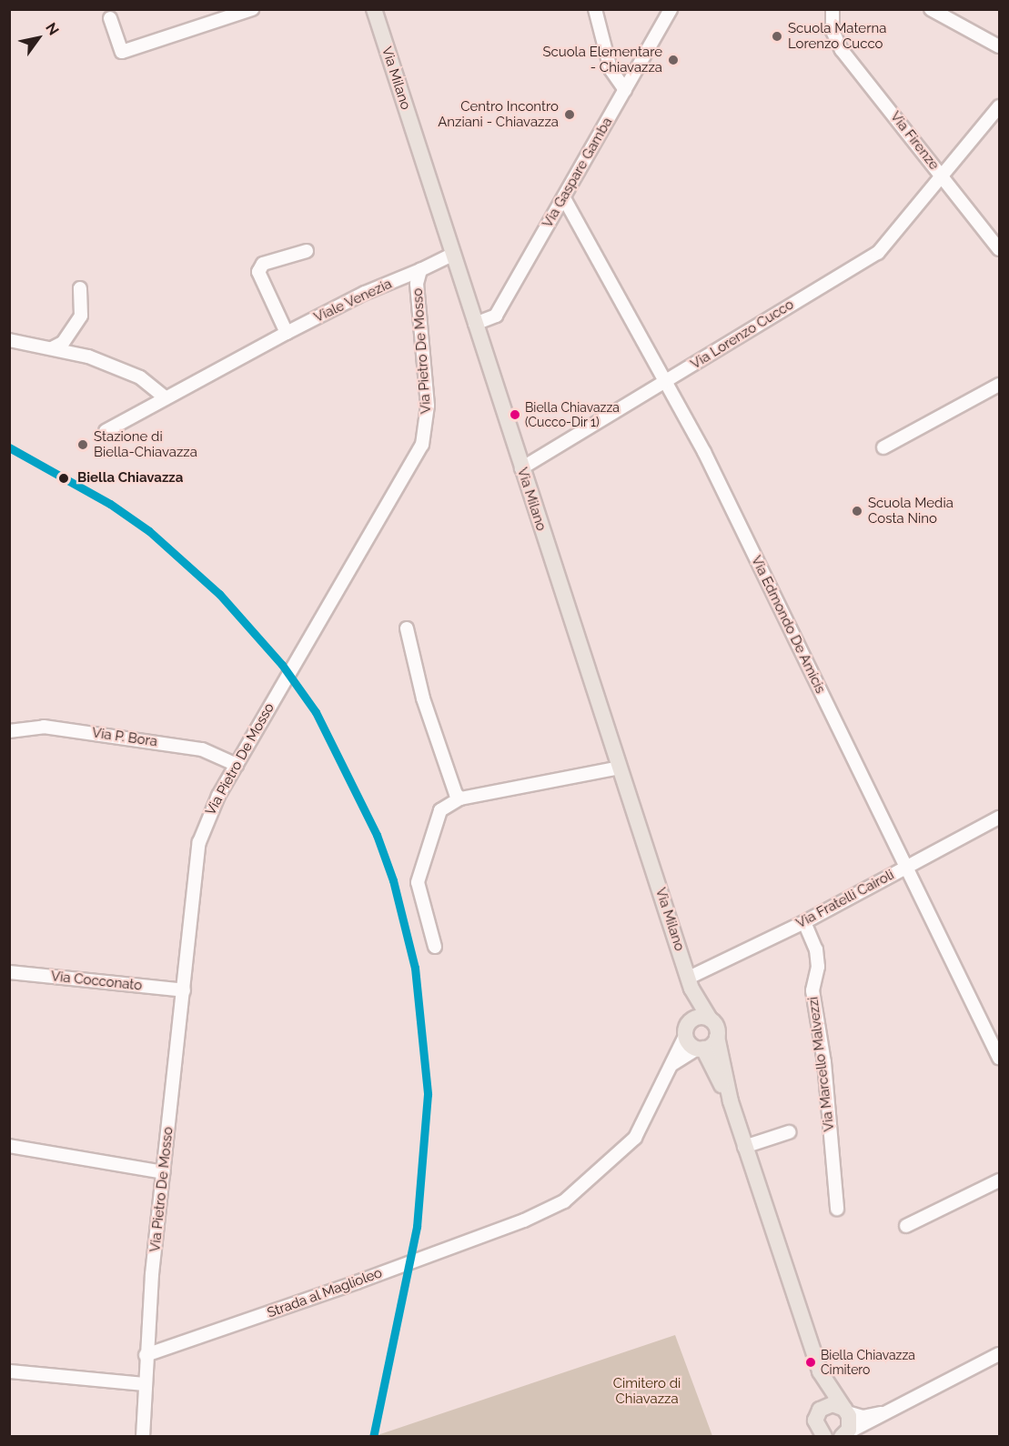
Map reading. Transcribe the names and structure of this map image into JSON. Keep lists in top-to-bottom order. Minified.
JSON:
{"streets":{"main road":["Via Milano"],"street":["Via Firenze","Via Gaspare Gamba","Viale Venezia","Via Lorenzo Cucco","Via Pietro De Mosso","Via Edmondo De Amicis","Via P. Bora","Via Fratelli Cairoli","Via Cocconato","Via Marcello Malvezzi","Strada al Maglioleo"]},"crossings":[["Via Milano","Via Gaspare Gamba"],["Via Milano","Via Lorenzo Cucco"],["Via Milano","Via Pietro De Mosso"],["Via Milano","Via Fratelli Cairoli"],["Via Milano","Strada al Maglioleo"],["Via Firenze","Via Lorenzo Cucco"],["Via Gaspare Gamba","Via Edmondo De Amicis"],["Viale Venezia","Via Pietro De Mosso"],["Via Lorenzo Cucco","Via Edmondo De Amicis"],["Via Pietro De Mosso","Via P. Bora"],["Via Pietro De Mosso","Via Cocconato"],["Via Pietro De Mosso","Strada al Maglioleo"],["Via Edmondo De Amicis","Via Fratelli Cairoli"],["Via Fratelli Cairoli","Via Marcello Malvezzi"]],"parks":["Cimitero di Chiavazza"],"places":["Scuola Materna Lorenzo Cucco","Scuola Elementare - Chiavazza","Centro Incontro Anziani - Chiavazza","Biella Chiavazza (Cucco-Dir 1)","Stazione di Biella-Chiavazza","Biella Chiavazza","Scuola Media Costa Nino","Biella Chiavazza Cimitero"],"north":"top right"}
